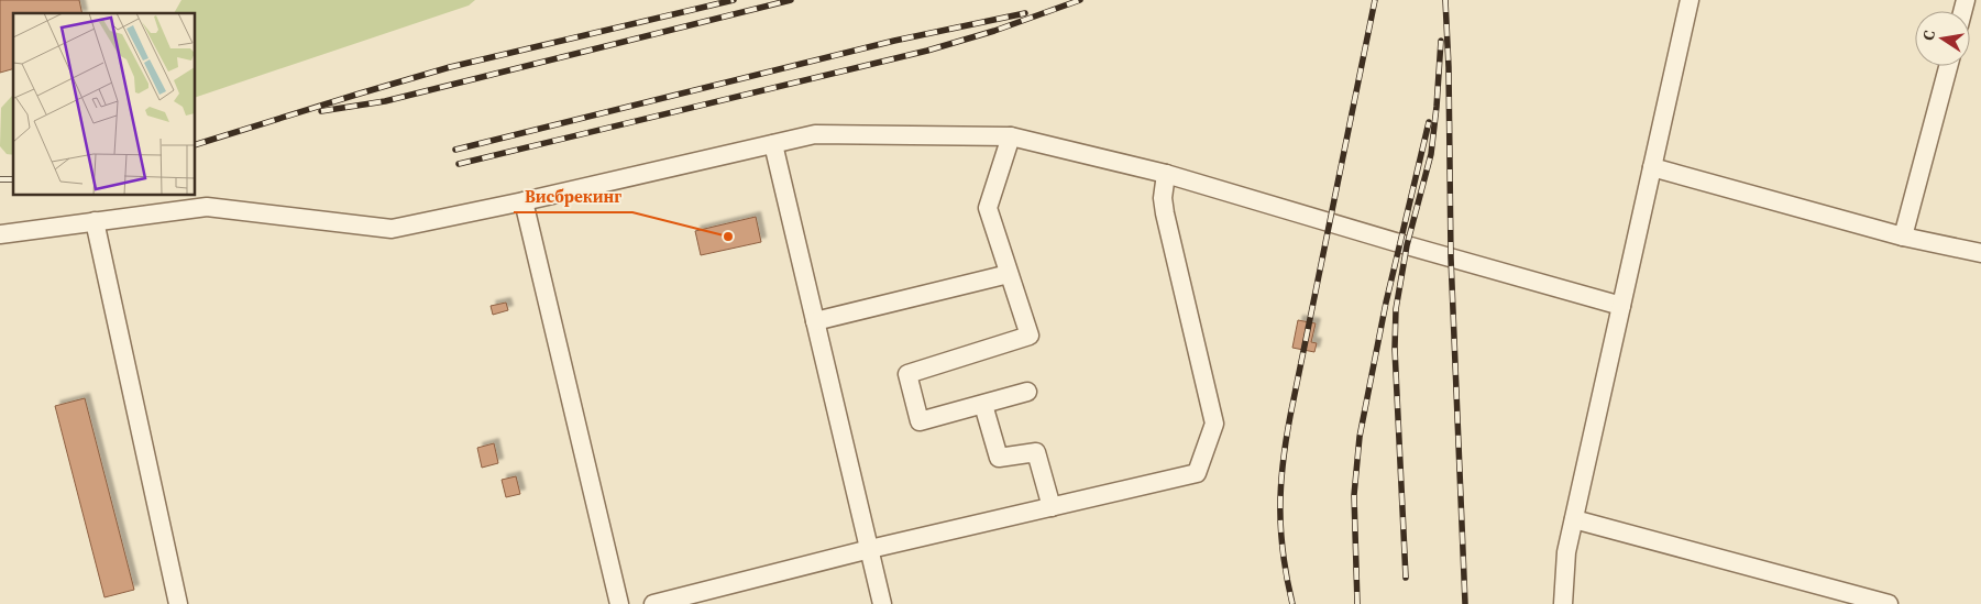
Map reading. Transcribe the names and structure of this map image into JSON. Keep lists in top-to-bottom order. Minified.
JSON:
{"places":["Висбрекинг"],"north":"left"}
